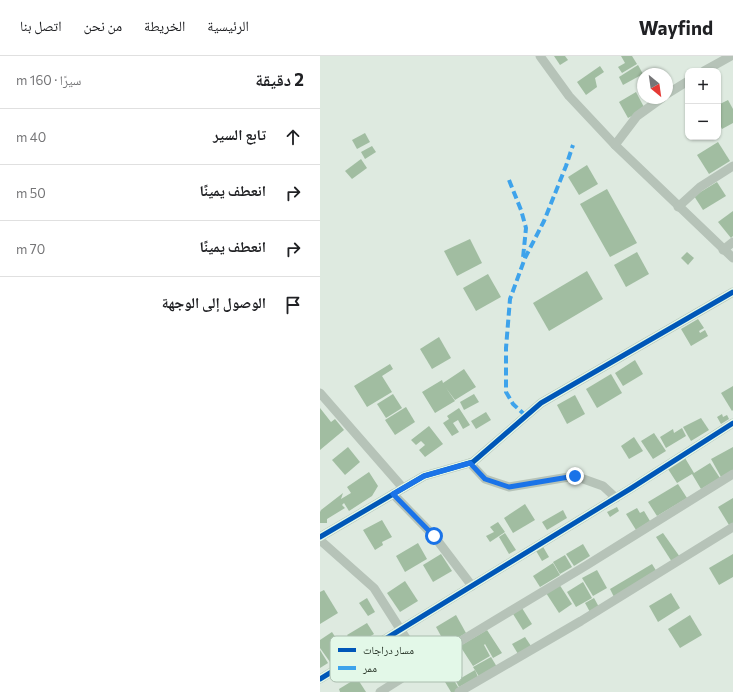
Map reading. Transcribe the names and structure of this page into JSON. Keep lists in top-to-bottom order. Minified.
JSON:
{"legend":["مسار دراجات","ممر"],"north":"bottom right","page":{"header":"Wayfind","nav":["الرئيسية","الخريطة","من نحن","اتصل بنا"],"heading":["2 دقيقة","سيرًا · 160 m"],"map_buttons":["+","−"],"list":[["تابع السير","40 m"],["انعطف يمينًا","50 m"],["انعطف يمينًا","70 m"],"الوصول إلى الوجهة"]}}
